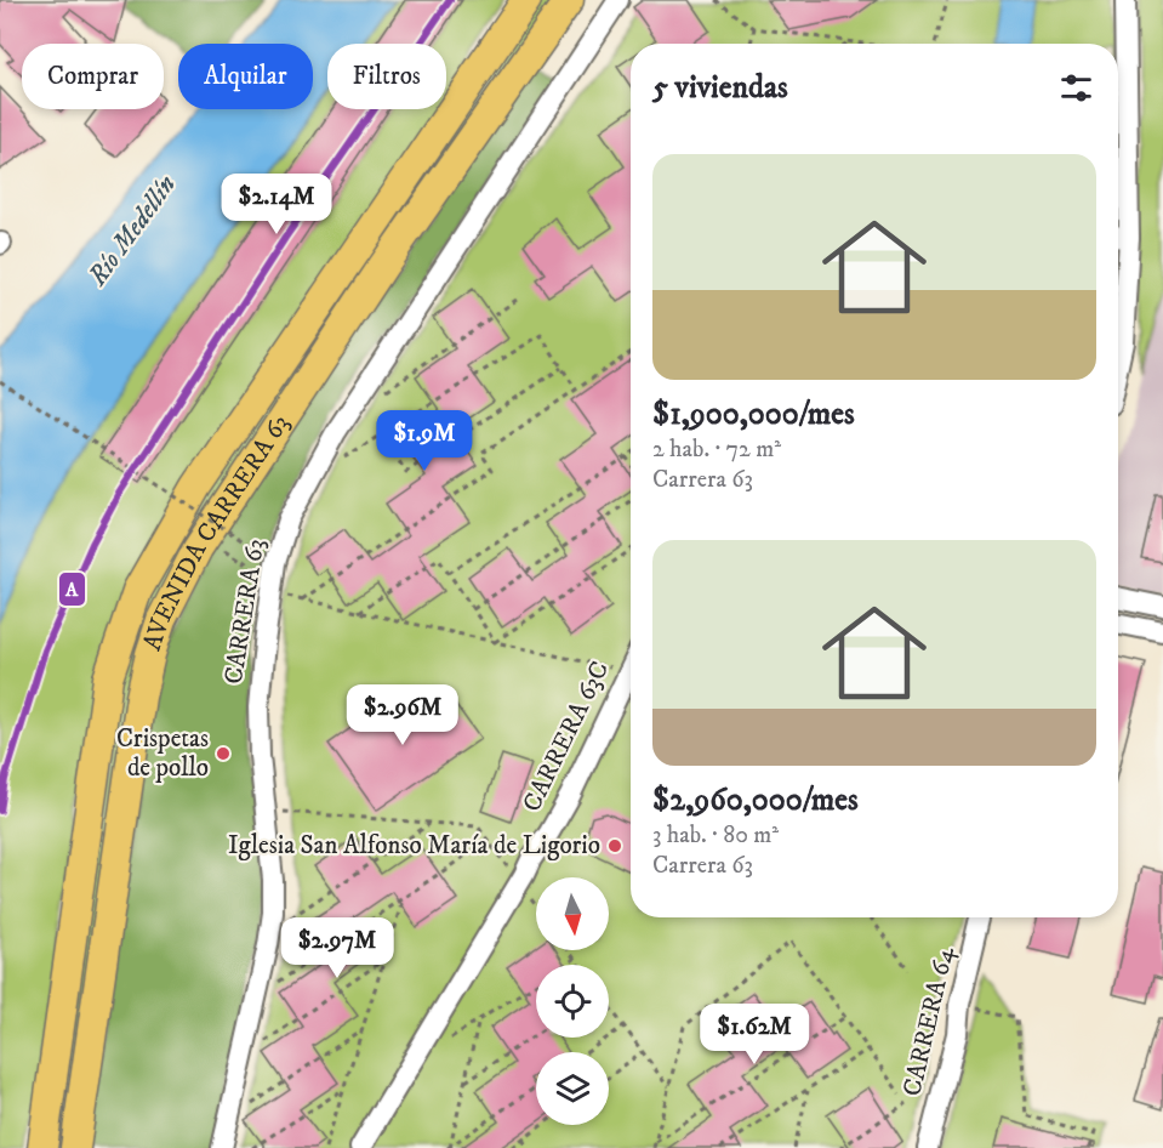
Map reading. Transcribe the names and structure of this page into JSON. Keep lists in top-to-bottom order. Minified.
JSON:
{"streets":{"highway":["AVENIDA CARRERA 63"],"street":["CARRERA 63","CARRERA 63C","CARRERA 64"]},"water":["Río Medellín"],"places":["Crispetas de pollo","Iglesia San Alfonso María de Ligorio"],"lines":["transit line A"],"north":"bottom","page":{"chip":["Comprar","Alquilar","Filtros"],"heading":"5 viviendas","list":[{"name":"$1,900,000/mes","note":"2 hab. · 72 m² · Carrera 63"},{"name":"$2,960,000/mes","note":"3 hab. · 80 m² · Carrera 63"}],"price":["$2.14M","$1.9M","$2.96M","$2.97M","$1.62M"]}}
